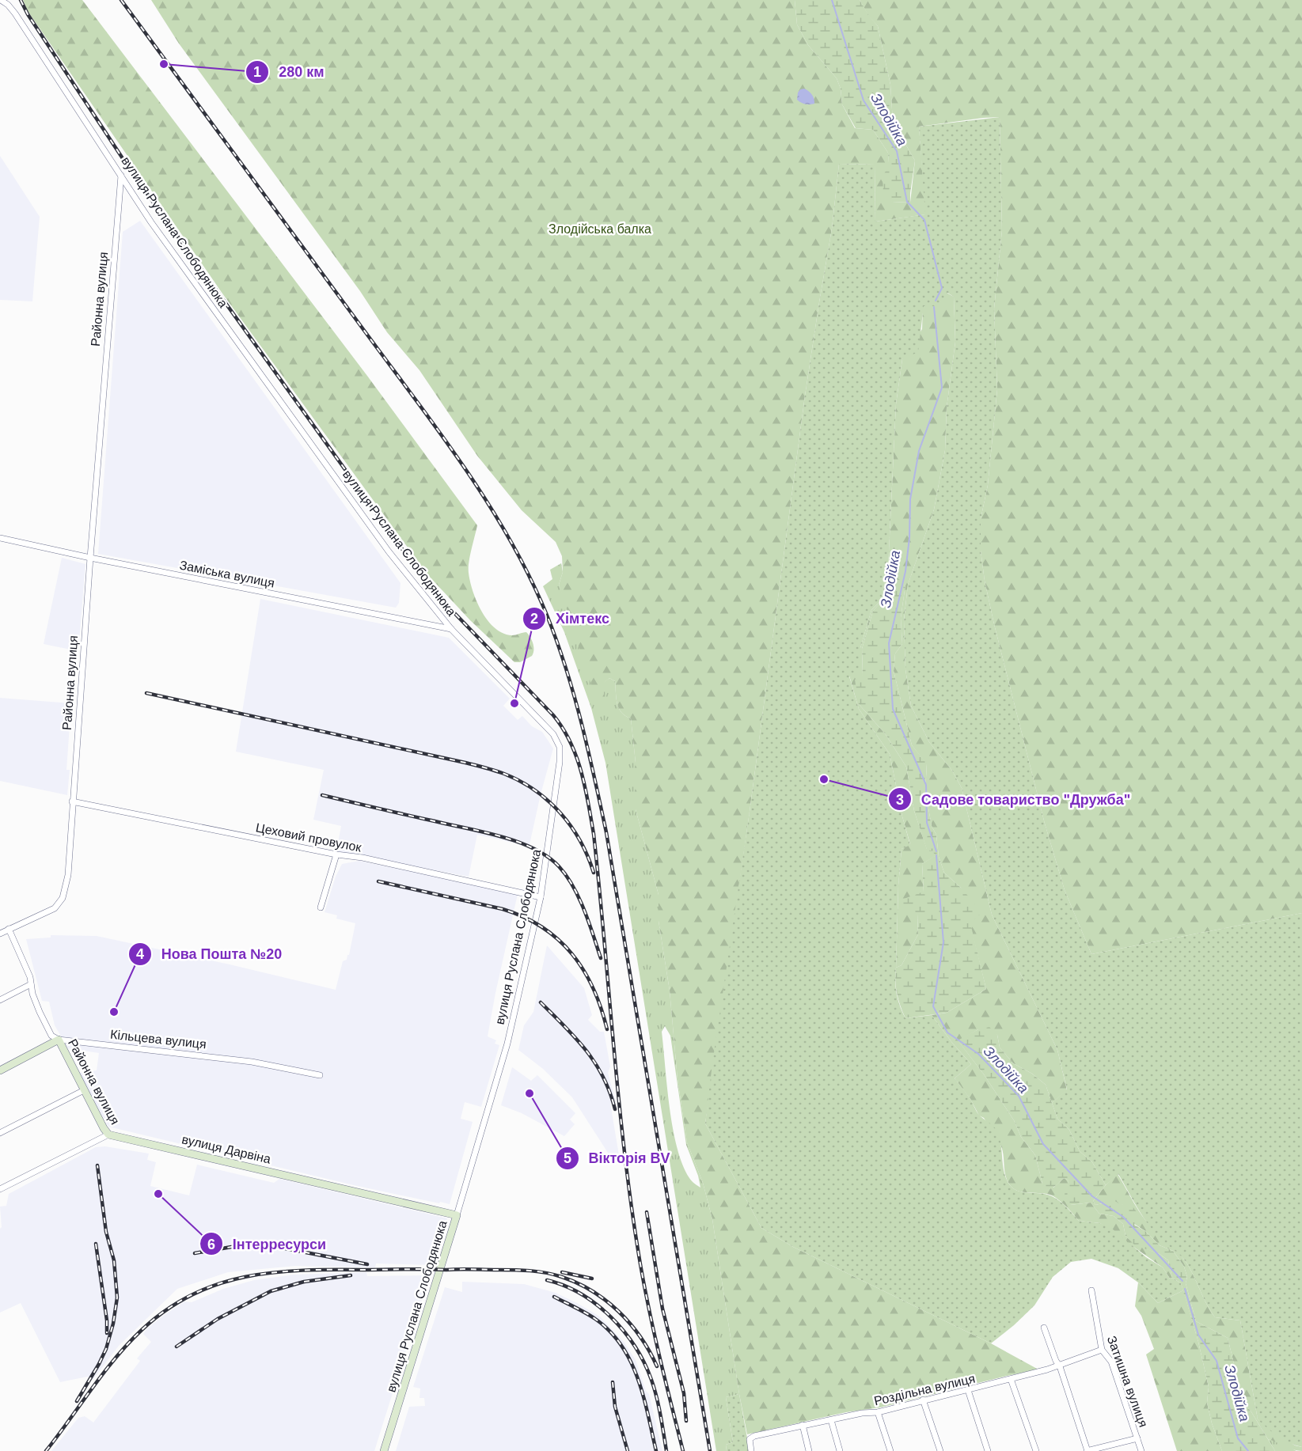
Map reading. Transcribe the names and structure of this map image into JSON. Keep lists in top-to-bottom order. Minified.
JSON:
{"streets":{"street":["вулиця Руслана Слободянюка","Районна вулиця","Заміська вулиця","Цеховий провулок","Кільцева вулиця","вулиця Дарвіна","Затишна вулиця","Роздільна вулиця"]},"crossings":[["вулиця Руслана Слободянюка","Районна вулиця"],["вулиця Руслана Слободянюка","Заміська вулиця"],["вулиця Руслана Слободянюка","Цеховий провулок"],["вулиця Руслана Слободянюка","вулиця Дарвіна"],["Районна вулиця","Заміська вулиця"],["Районна вулиця","Цеховий провулок"],["Районна вулиця","Кільцева вулиця"],["Районна вулиця","вулиця Дарвіна"],["Затишна вулиця","Роздільна вулиця"]],"water":["Злодійка"],"parks":["Злодійська балка"],"places":["280 км","Хімтекс","Садове товариство \"Дружба\"","Нова Пошта №20","Вікторія BV","Інтерресурси"]}
